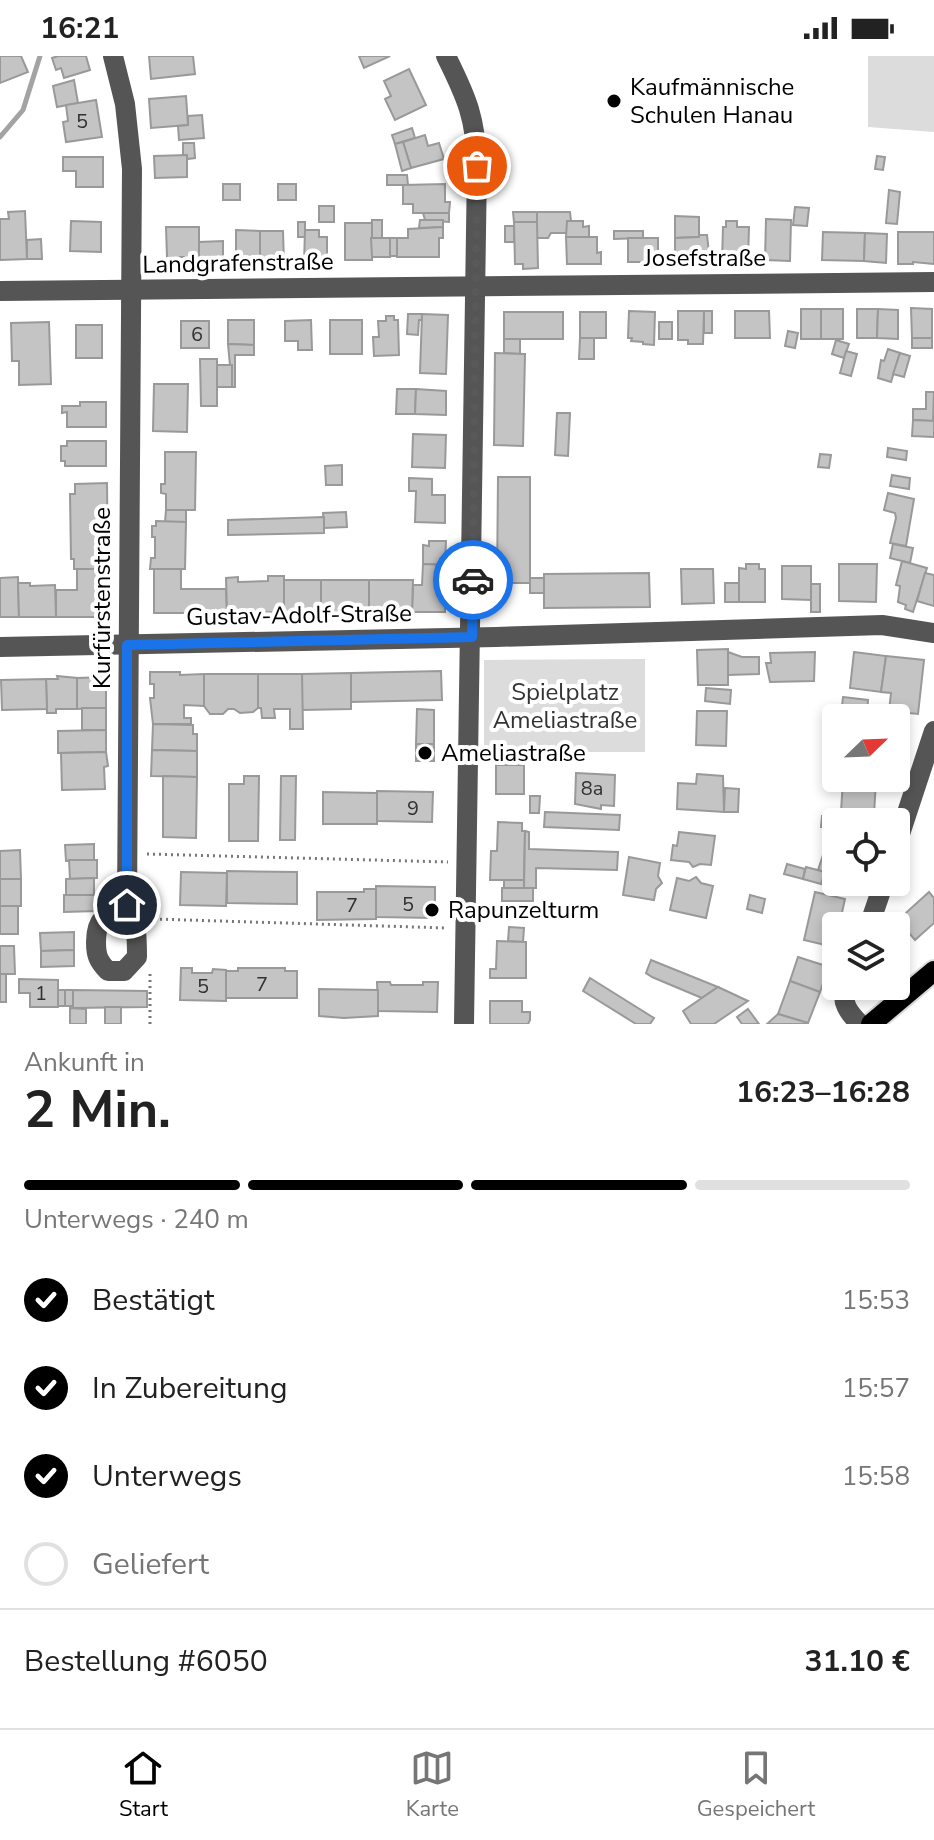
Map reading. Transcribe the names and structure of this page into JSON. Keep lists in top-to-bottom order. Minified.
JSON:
{"streets":{"street":["Josefstraße","Landgrafenstraße","Kurfürstenstraße","Gustav-Adolf-Straße"]},"crossings":[["Josefstraße","Landgrafenstraße"],["Landgrafenstraße","Kurfürstenstraße"],["Kurfürstenstraße","Gustav-Adolf-Straße"]],"parks":["Spielplatz Ameliastraße"],"places":["Kaufmännische Schulen Hanau","Ameliastraße","Rapunzelturm"],"house_numbers":["5","6","8a","9","5","7","7","5","1"],"north":"top right","page":{"status":"16:21","heading":["2 Min.","Ankunft in","16:23–16:28"],"panel":["Bestellung #6050","31.10 €"],"bar":"Unterwegs · 240 m","list":[["Bestätigt","15:53"],["In Zubereitung","15:57"],["Unterwegs","15:58"],"Geliefert"],"tabs":["Start","Karte","Gespeichert"]}}
